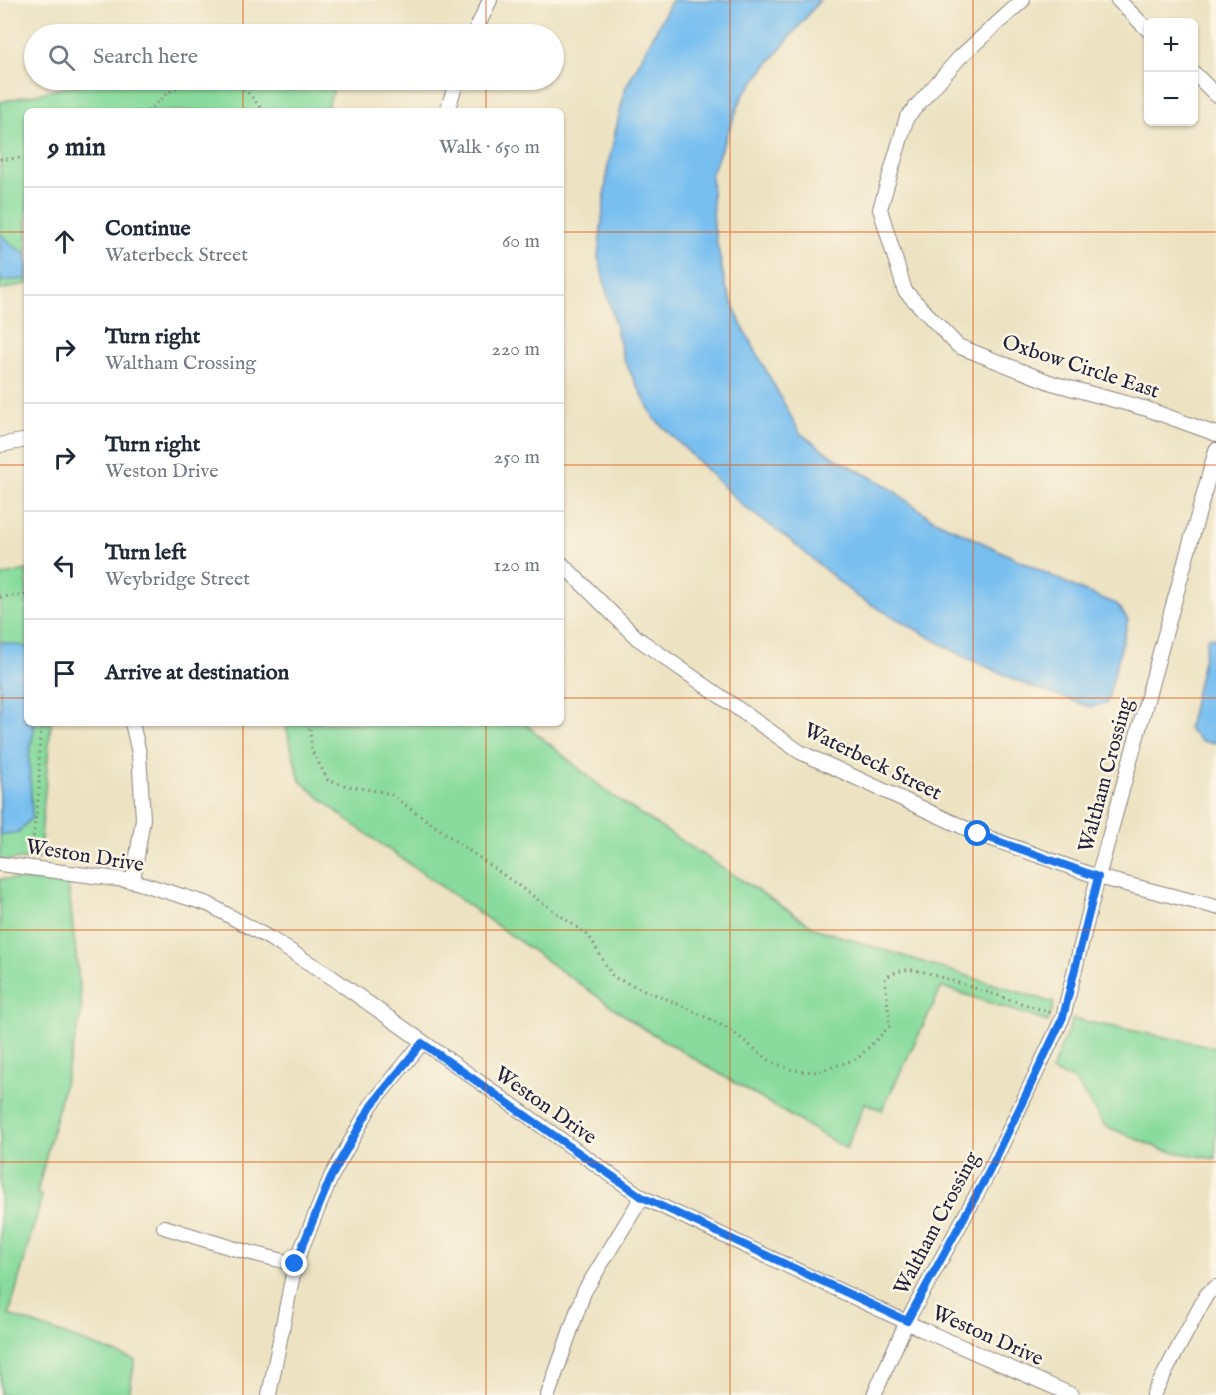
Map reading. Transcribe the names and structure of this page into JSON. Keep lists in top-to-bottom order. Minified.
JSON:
{"streets":{"street":["Oxbow Circle East","Waterbeck Street","Waltham Crossing","Weston Drive"]},"crossings":[["Waterbeck Street","Waltham Crossing"],["Waltham Crossing","Weston Drive"]],"page":{"map_buttons":["+","−"],"search":"Search here","heading":["9 min","Walk · 650 m"],"list":[["Continue","Waterbeck Street","60 m"],["Turn right","Waltham Crossing","220 m"],["Turn right","Weston Drive","250 m"],["Turn left","Weybridge Street","120 m"],"Arrive at destination"]}}
